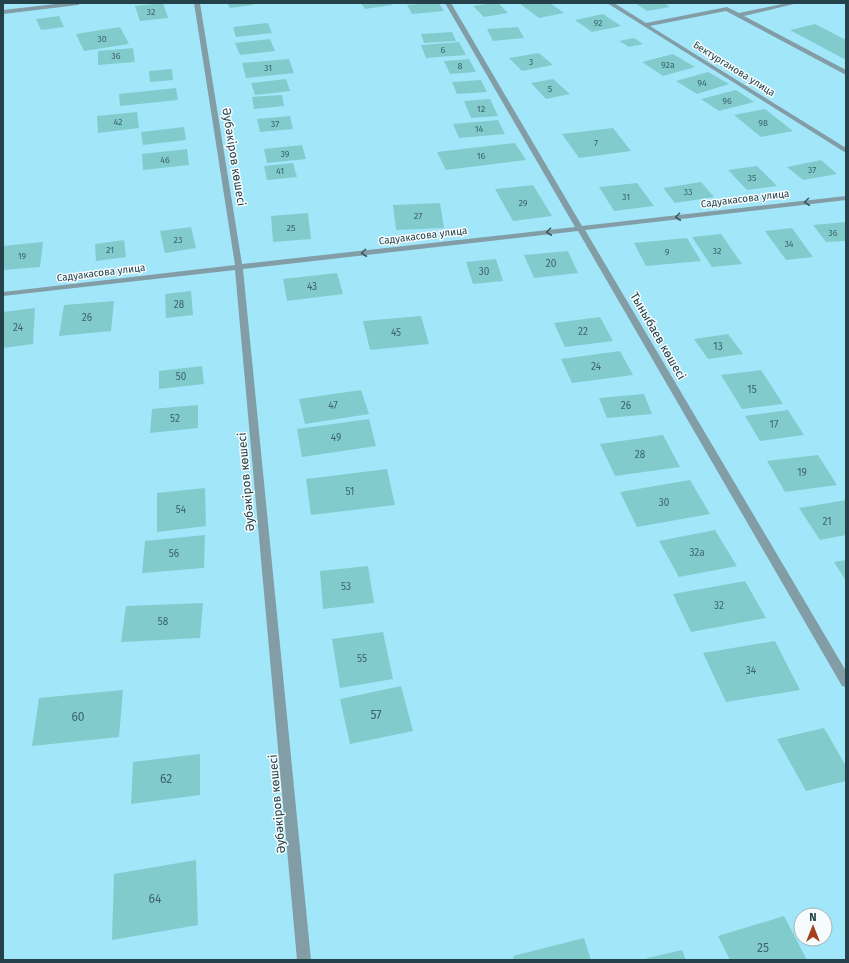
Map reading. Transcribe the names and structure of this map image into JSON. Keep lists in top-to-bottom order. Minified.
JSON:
{"streets":{"street":["Бектурганова улица","Әубәкіров көшесі","Садуакасова улица","Тыныбаев көшесі"]},"crossings":[["Әубәкіров көшесі","Садуакасова улица"],["Садуакасова улица","Тыныбаев көшесі"]],"one_way":["Садуакасова улица"],"house_numbers":["32","92","30","6","36","3","92а","8","31","94","5","96","12","42","98","37","14","7","39","16","46","37","41","35","33","31","29","27","25","36","23","34","21","32","9","19","20","30","43","28","26","24","22","45","13","24","50","15","47","26","52","17","49","28","19","51","30","54","21","32а","56","53","32","58","55","34","57","60","62","64","25"],"north":"top"}
